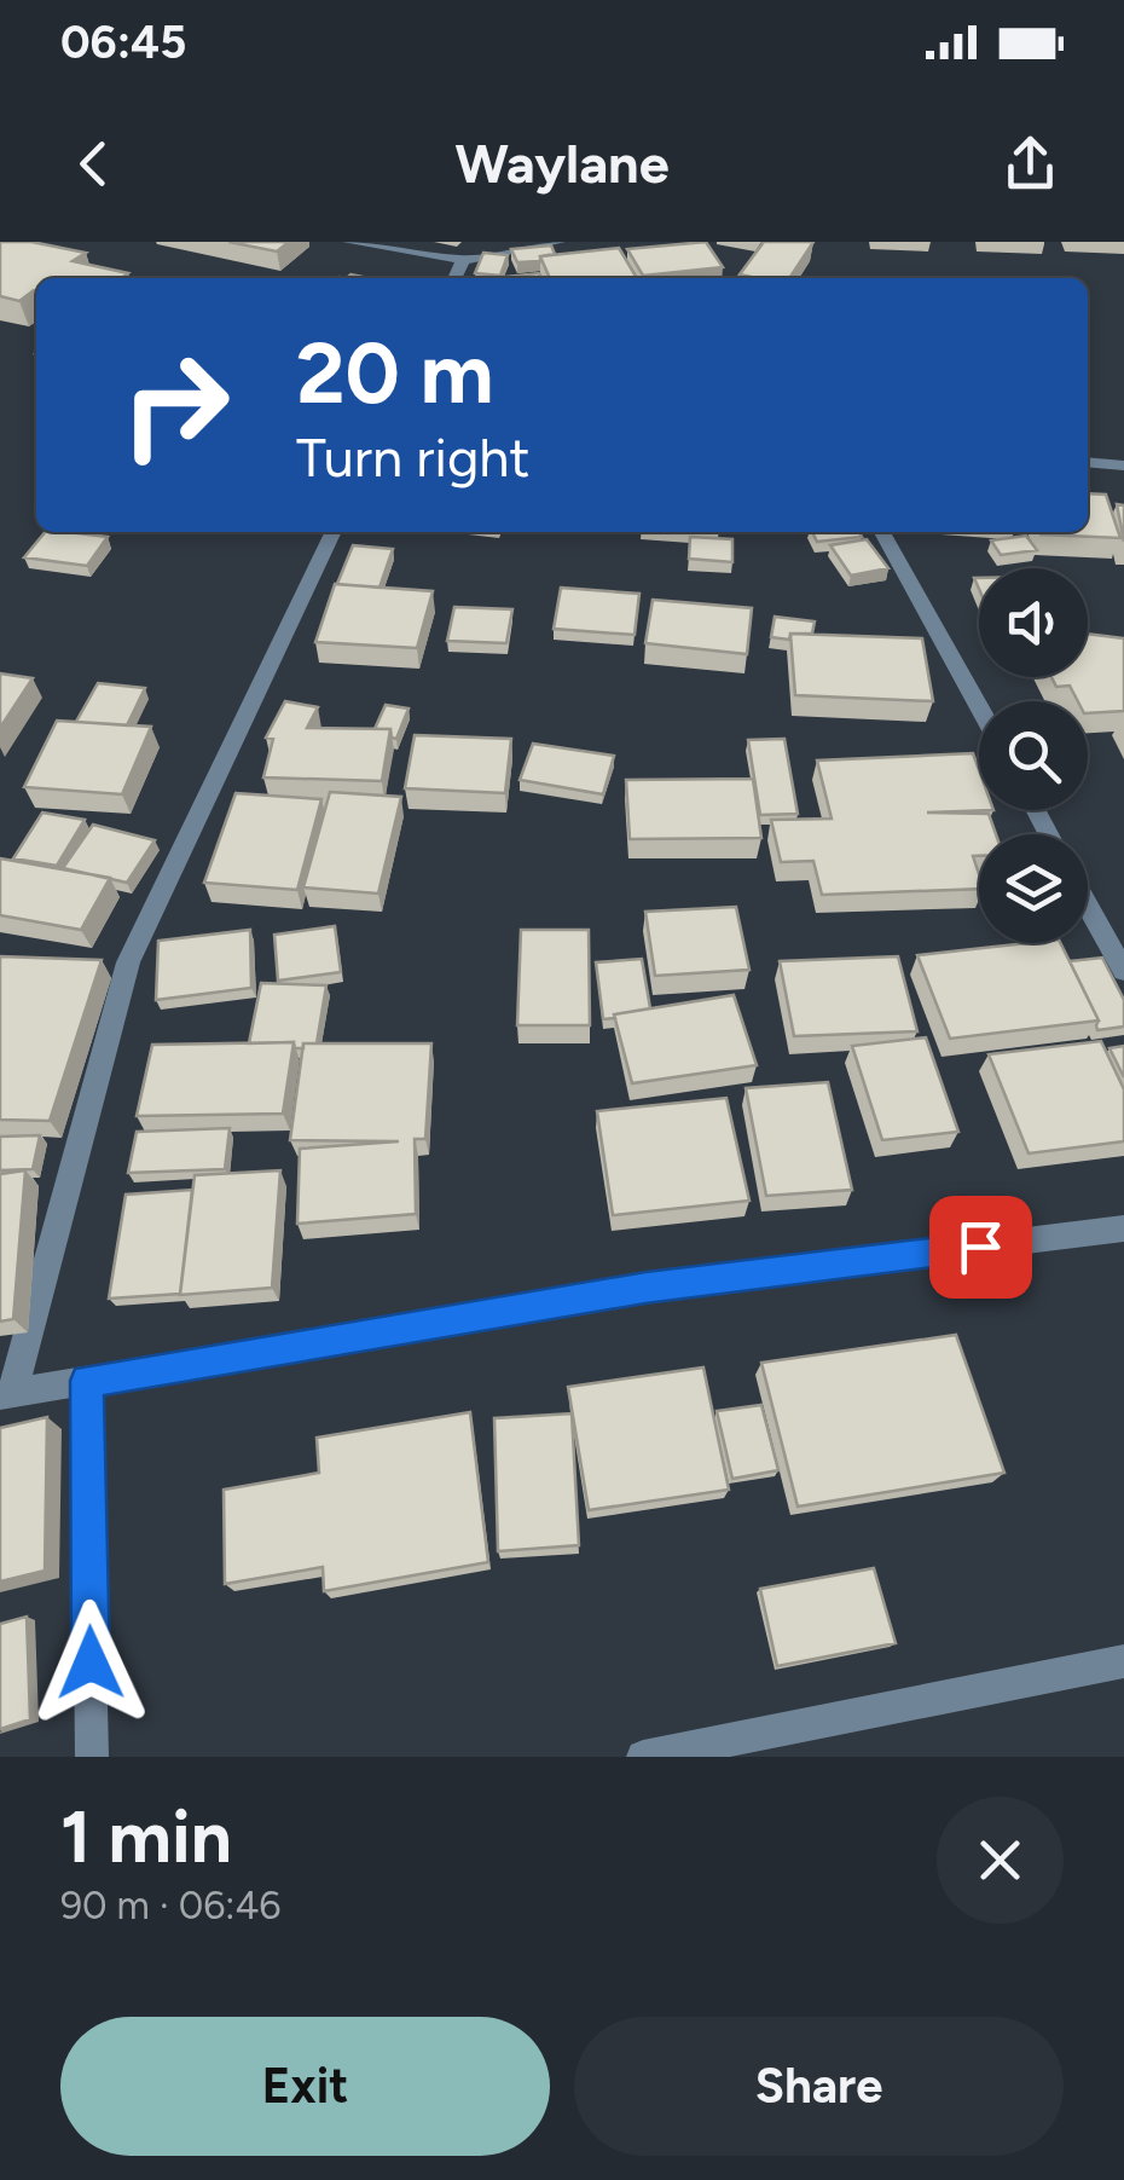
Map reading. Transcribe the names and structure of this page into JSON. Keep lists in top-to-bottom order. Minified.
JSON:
{"page":{"status":"06:45","header":"Waylane","turn":["20 m","Turn right"],"heading":["1 min","90 m · 06:46"],"buttons":["Exit","Share"]}}
